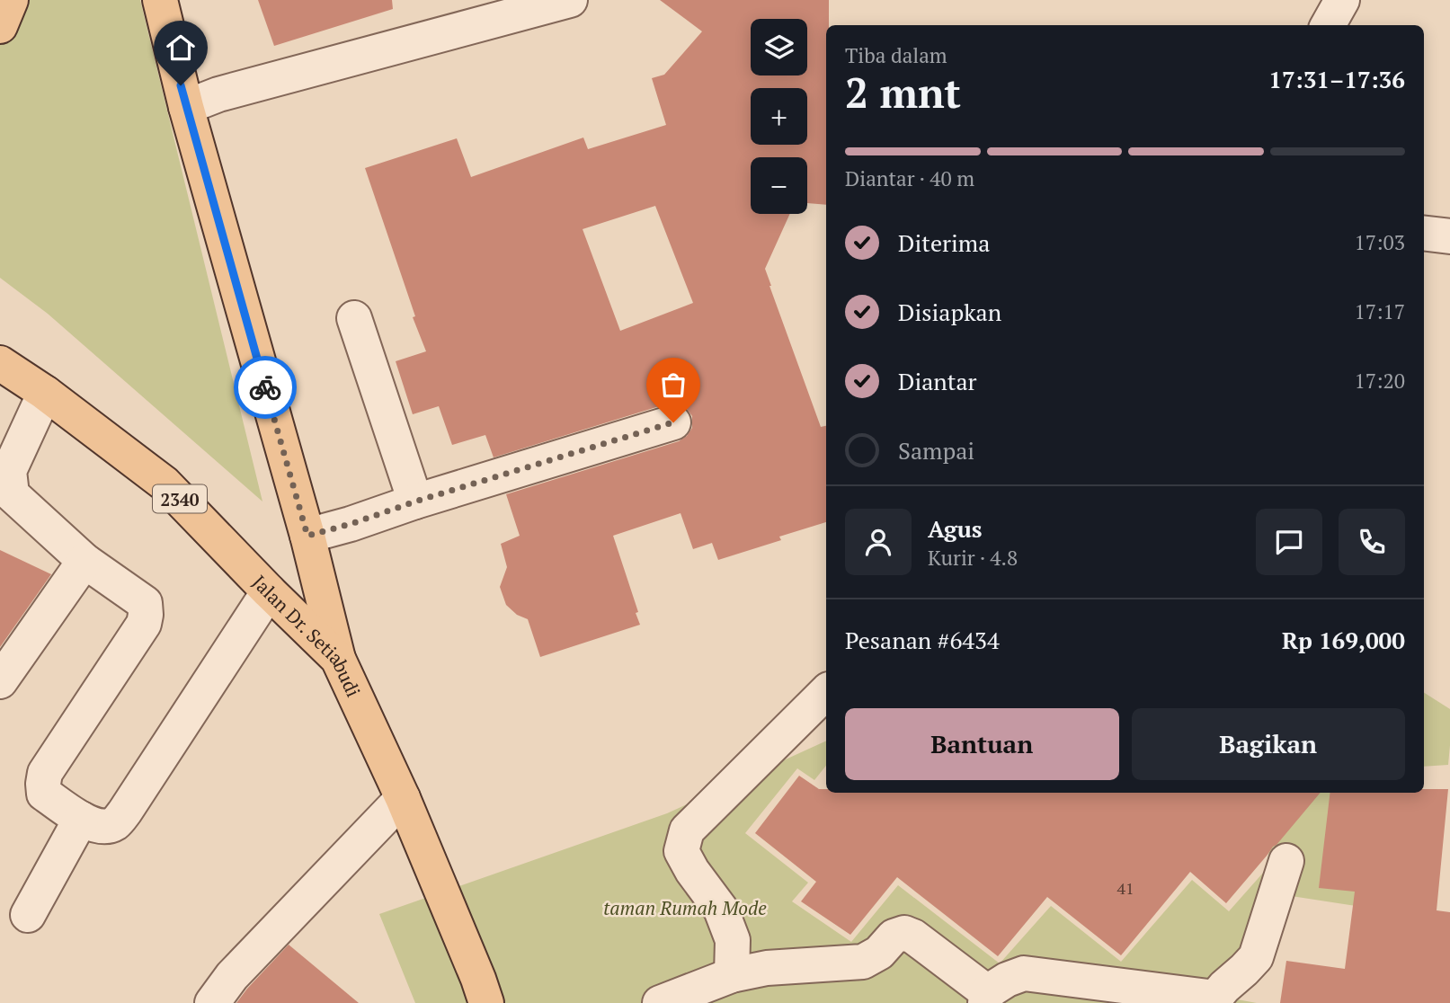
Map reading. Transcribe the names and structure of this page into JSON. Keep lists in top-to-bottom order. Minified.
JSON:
{"streets":{"main road":["2340","Jalan Dr. Setiabudi"]},"parks":["taman Rumah Mode"],"house_numbers":["41"],"page":{"map_buttons":["+","−"],"heading":["2 mnt","Tiba dalam","17:31–17:36"],"panel":["Agus","Kurir · 4.8","Pesanan #6434","Rp 169,000"],"bar":"Diantar · 40 m","list":[["Diterima","17:03"],["Disiapkan","17:17"],["Diantar","17:20"],"Sampai"],"buttons":["Bantuan","Bagikan"]}}
